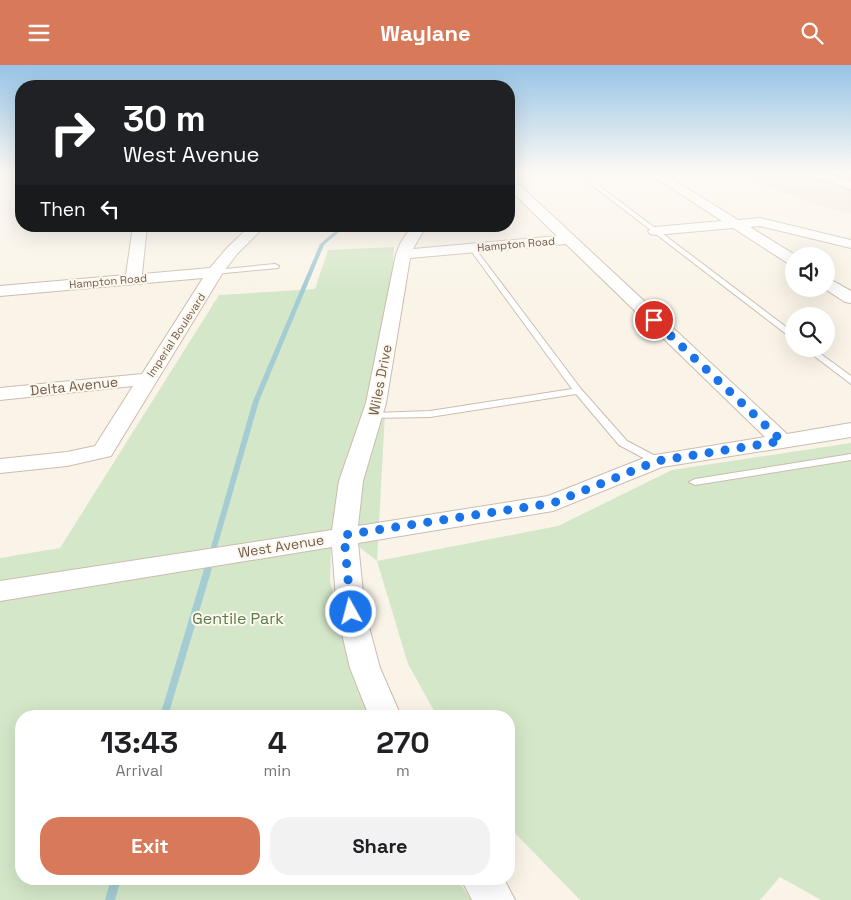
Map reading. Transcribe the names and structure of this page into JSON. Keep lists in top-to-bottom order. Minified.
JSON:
{"streets":{"street":["Hampton Road","Imperial Boulevard","Wiles Drive","Delta Avenue","West Avenue"]},"crossings":[["Hampton Road","Imperial Boulevard"],["Hampton Road","Wiles Drive"],["Imperial Boulevard","Delta Avenue"],["Wiles Drive","West Avenue"]],"parks":["Gentile Park"],"page":{"header":"Waylane","turn":["30 m","West Avenue"],"then":"Then","eta":["13:43","Arrival","4","min","270","m"],"buttons":["Exit","Share"]}}
